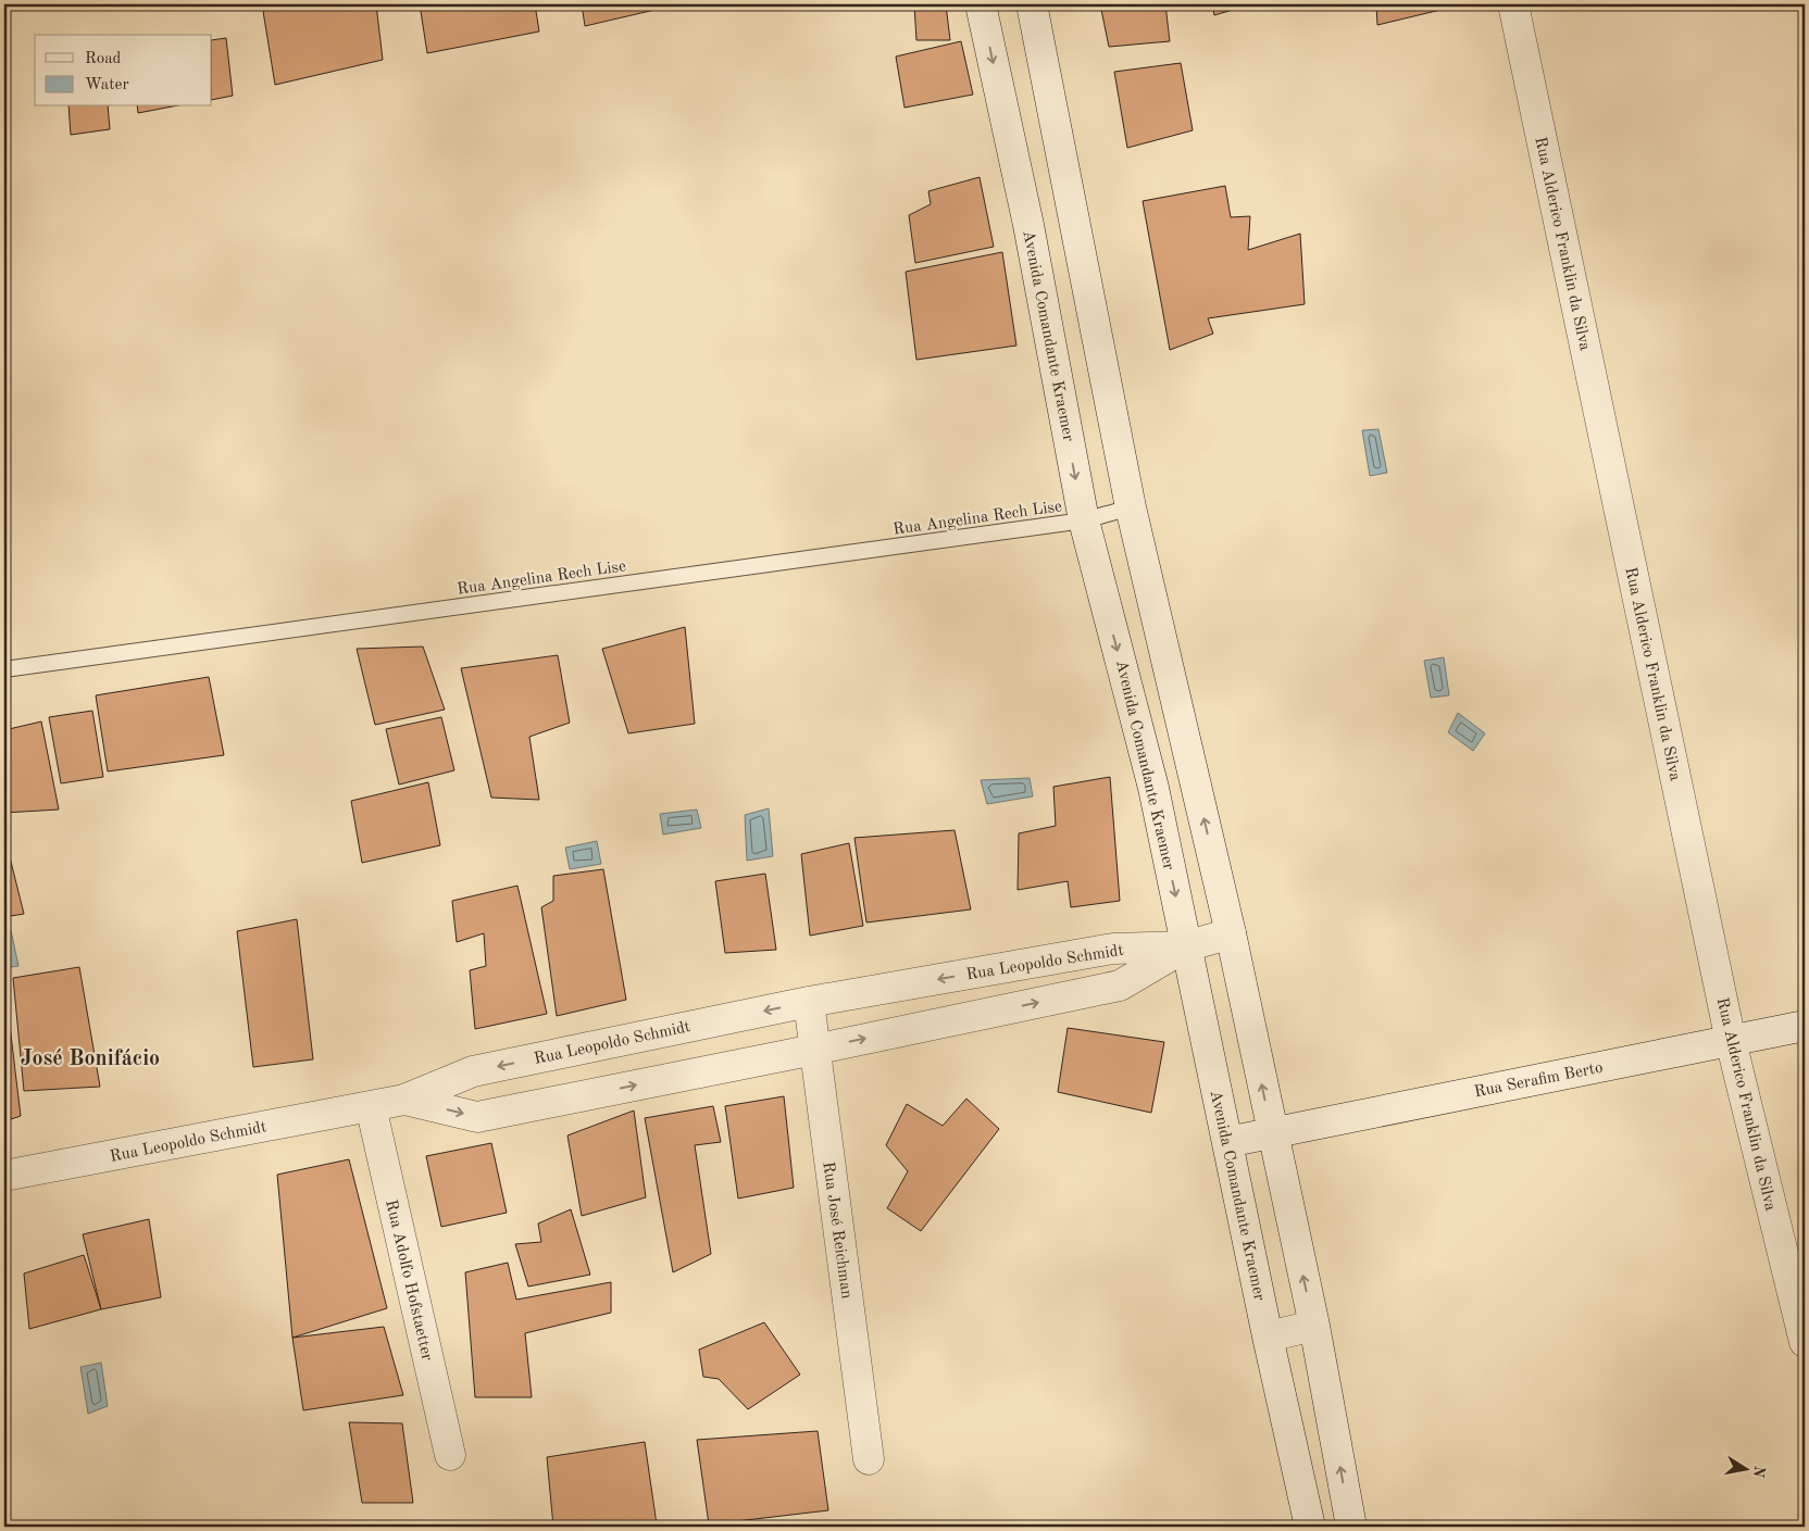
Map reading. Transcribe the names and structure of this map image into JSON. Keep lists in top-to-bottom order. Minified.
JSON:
{"streets":{"street":["Rua Alderico Franklin da Silva","Avenida Comandante Kraemer","Rua Leopoldo Schmidt","Rua Serafim Berto","Rua José Reichman","Rua Adolfo Hofstaetter"],"lane":["Rua Angelina Rech Lise"]},"crossings":[["Rua Alderico Franklin da Silva","Rua Serafim Berto"],["Avenida Comandante Kraemer","Rua Angelina Rech Lise"],["Avenida Comandante Kraemer","Rua Leopoldo Schmidt"],["Avenida Comandante Kraemer","Rua Serafim Berto"],["Rua Leopoldo Schmidt","Rua José Reichman"],["Rua Leopoldo Schmidt","Rua Adolfo Hofstaetter"]],"districts":["José Bonifácio"],"legend":["Road","Water"],"north":"right"}
